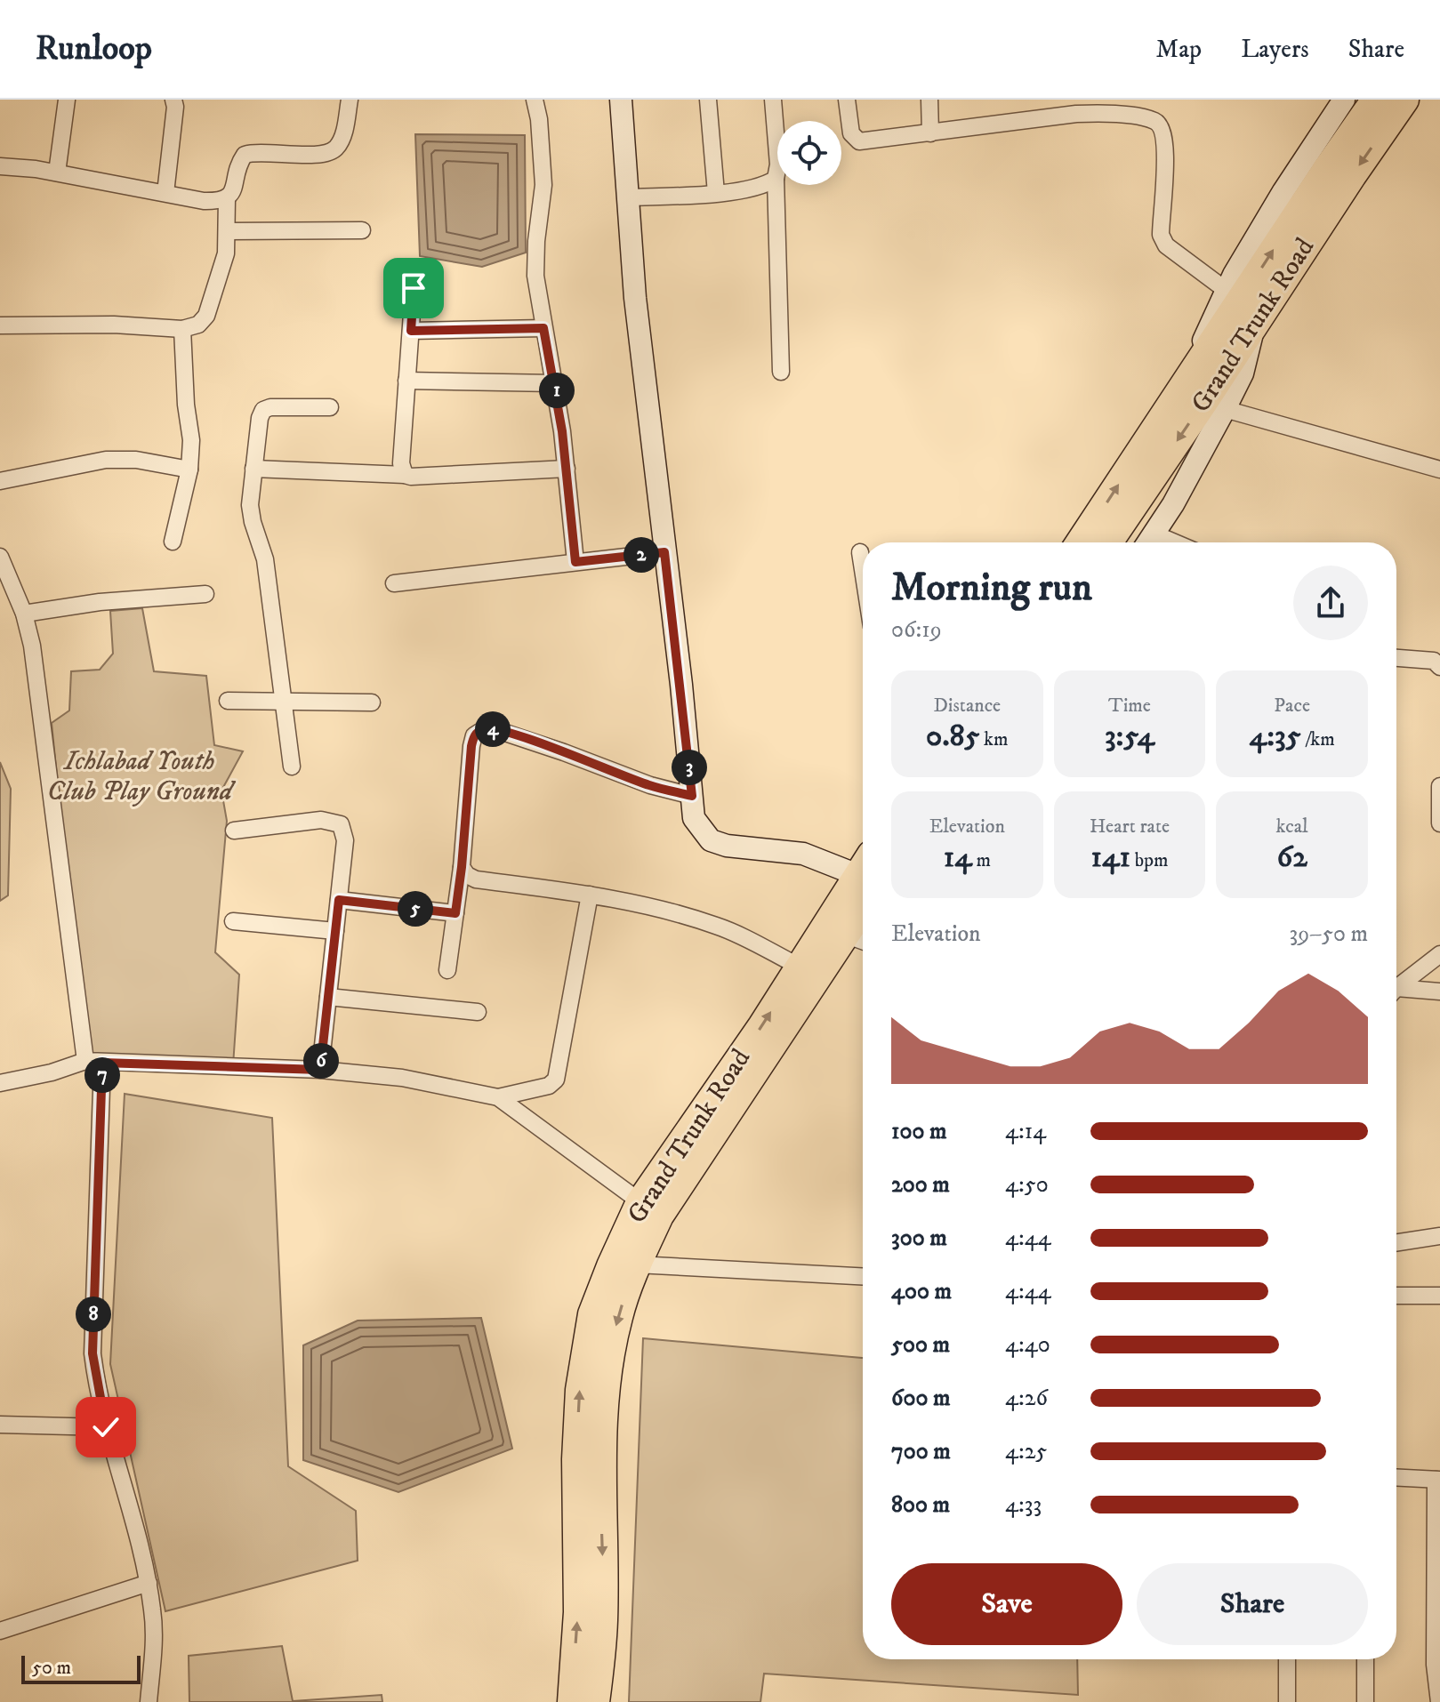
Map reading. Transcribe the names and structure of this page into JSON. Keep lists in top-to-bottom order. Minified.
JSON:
{"streets":{"highway":["Grand Trunk Road"]},"parks":["Ichlabad Youth Club Play Ground"],"scale_bar":"50 m","page":{"header":"Runloop","nav":["Map","Layers","Share"],"pins":["1","2","4","3","5","6","7","8"],"heading":["Morning run","06:19"],"stats":[["Distance","0.85 km"],["Time","3:54"],["Pace","4:35 /km"],["Elevation","14 m"],["Heart rate","141 bpm"],["kcal","62"]],"chart":["Elevation","39–50 m"],"list":[{"name":"100 m","note":"4:14"},{"name":"200 m","note":"4:50"},{"name":"300 m","note":"4:44"},{"name":"400 m","note":"4:44"},{"name":"500 m","note":"4:40"},{"name":"600 m","note":"4:26"},{"name":"700 m","note":"4:25"},{"name":"800 m","note":"4:33"}],"buttons":["Save","Share"],"scale":"50 m"}}
